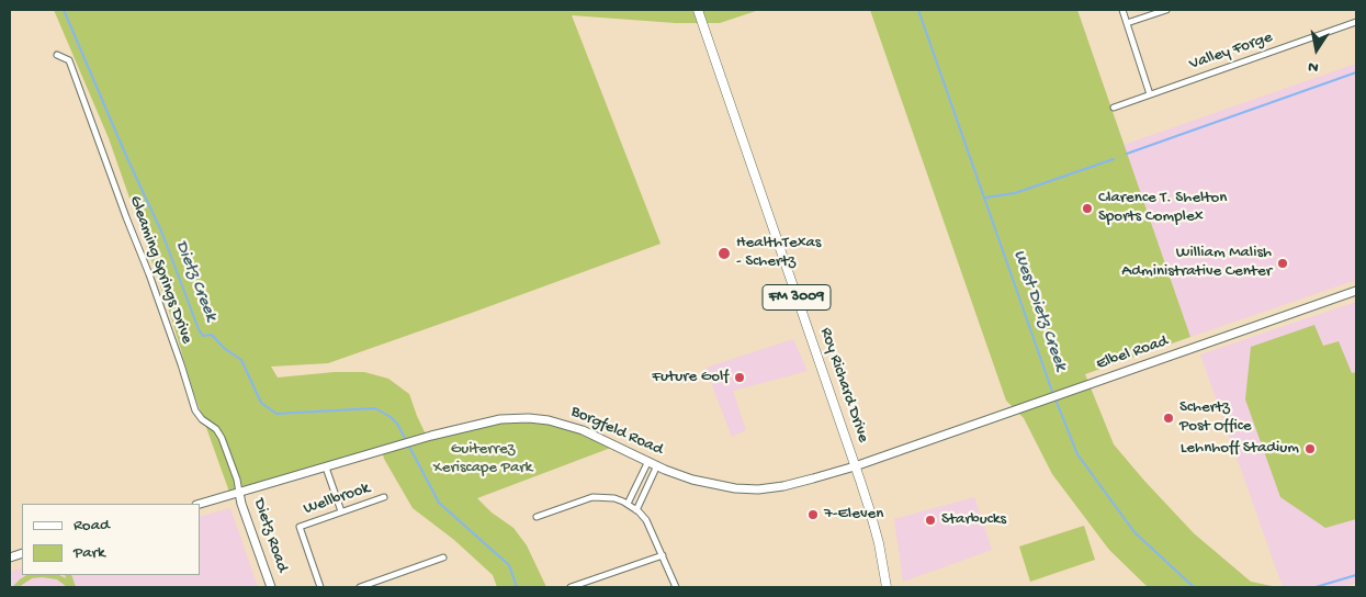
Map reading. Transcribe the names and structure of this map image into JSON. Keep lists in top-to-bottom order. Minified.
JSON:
{"streets":{"main road":["FM 3009","Roy Richard Drive"],"street":["Valley Forge","Gleaming Springs Drive","Elbel Road","Borgfeld Road","Wellbrook","Dietz Road"]},"crossings":[["Gleaming Springs Drive","Borgfeld Road"],["Gleaming Springs Drive","Dietz Road"],["Elbel Road","Roy Richard Drive"],["Elbel Road","Borgfeld Road"],["Roy Richard Drive","Borgfeld Road"],["Borgfeld Road","Dietz Road"]],"water":["Dietz Creek","West Dietz Creek"],"parks":["Guiterrez Xeriscape Park"],"places":["Clarence T. Shelton Sports Complex","HealthTexas - Schertz","William Malish Administrative Center","Future Golf","Schertz Post Office","Lehnhoff Stadium","7-Eleven","Starbucks"],"legend":["Road","Park"],"north":"bottom"}
